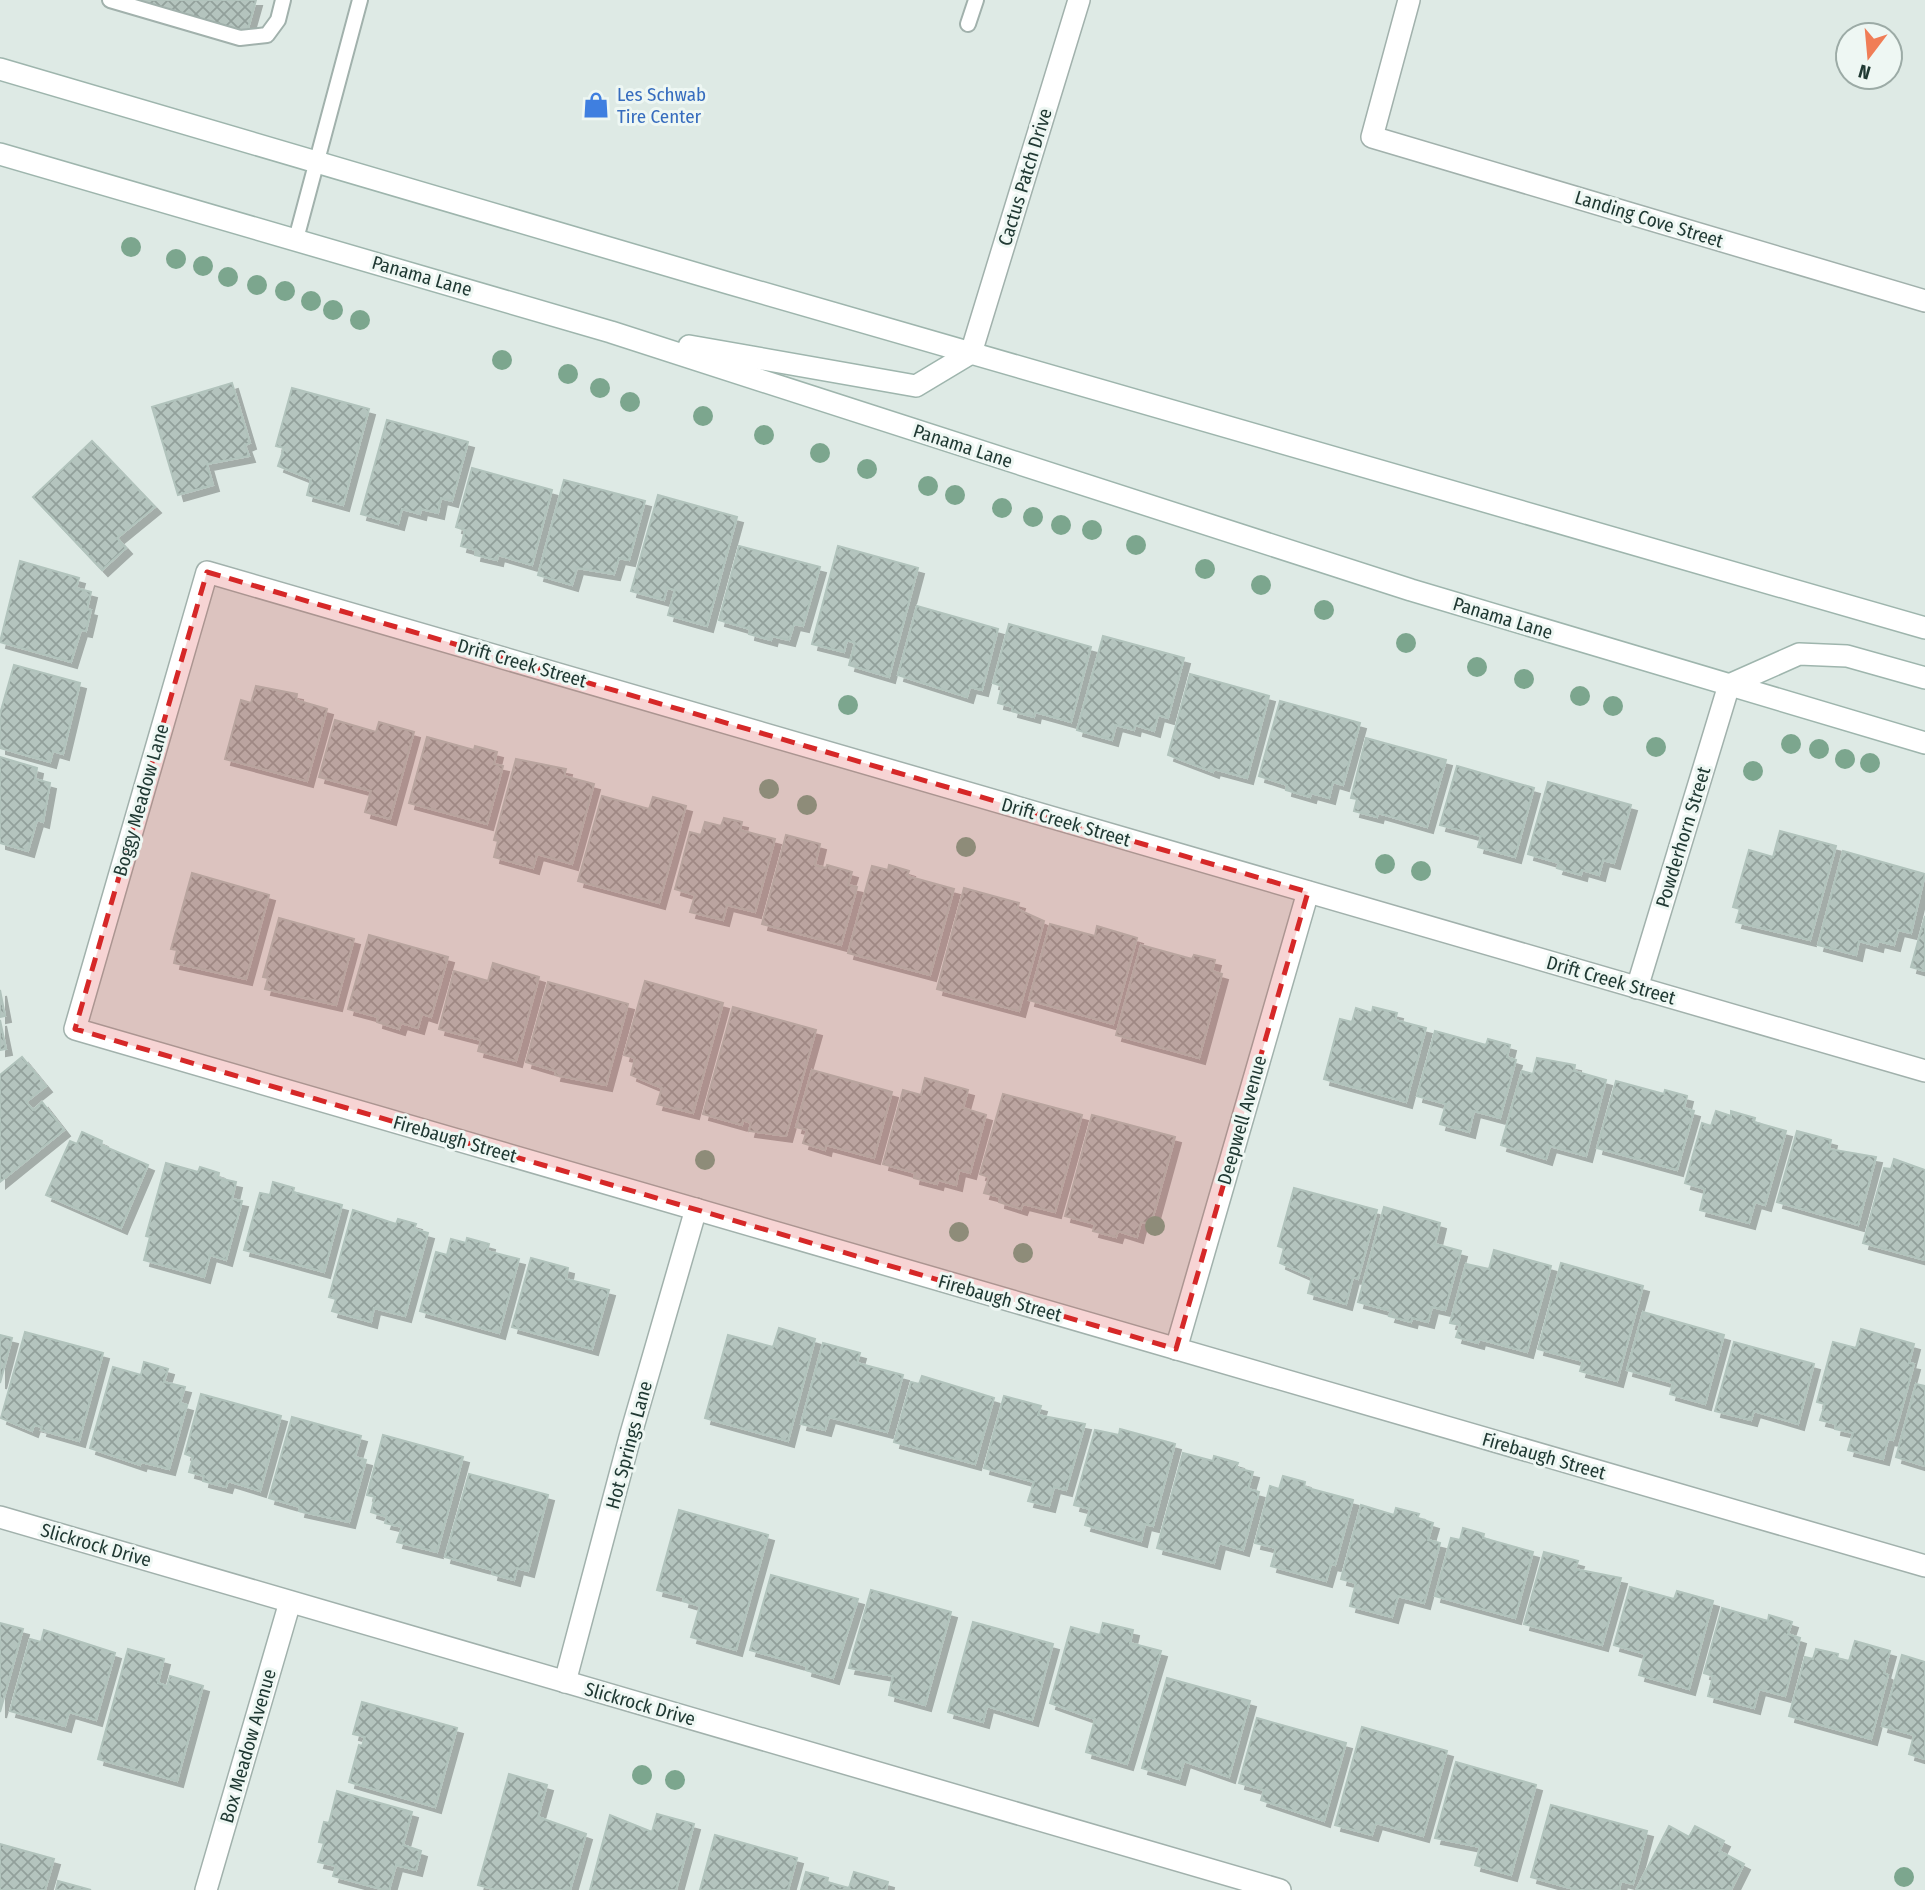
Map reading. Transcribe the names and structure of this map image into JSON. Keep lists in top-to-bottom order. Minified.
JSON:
{"streets":{"street":["Cactus Patch Drive","Landing Cove Street","Panama Lane","Drift Creek Street","Boggy Meadow Lane","Powderhorn Street","Deepwell Avenue","Firebaugh Street","Hot Springs Lane","Slickrock Drive","Box Meadow Avenue"]},"crossings":[["Panama Lane","Powderhorn Street"],["Drift Creek Street","Boggy Meadow Lane"],["Drift Creek Street","Powderhorn Street"],["Drift Creek Street","Deepwell Avenue"],["Boggy Meadow Lane","Firebaugh Street"],["Deepwell Avenue","Firebaugh Street"],["Firebaugh Street","Hot Springs Lane"],["Hot Springs Lane","Slickrock Drive"],["Slickrock Drive","Box Meadow Avenue"]],"places":{"shop":["Les Schwab Tire Center"]},"north":"bottom"}
